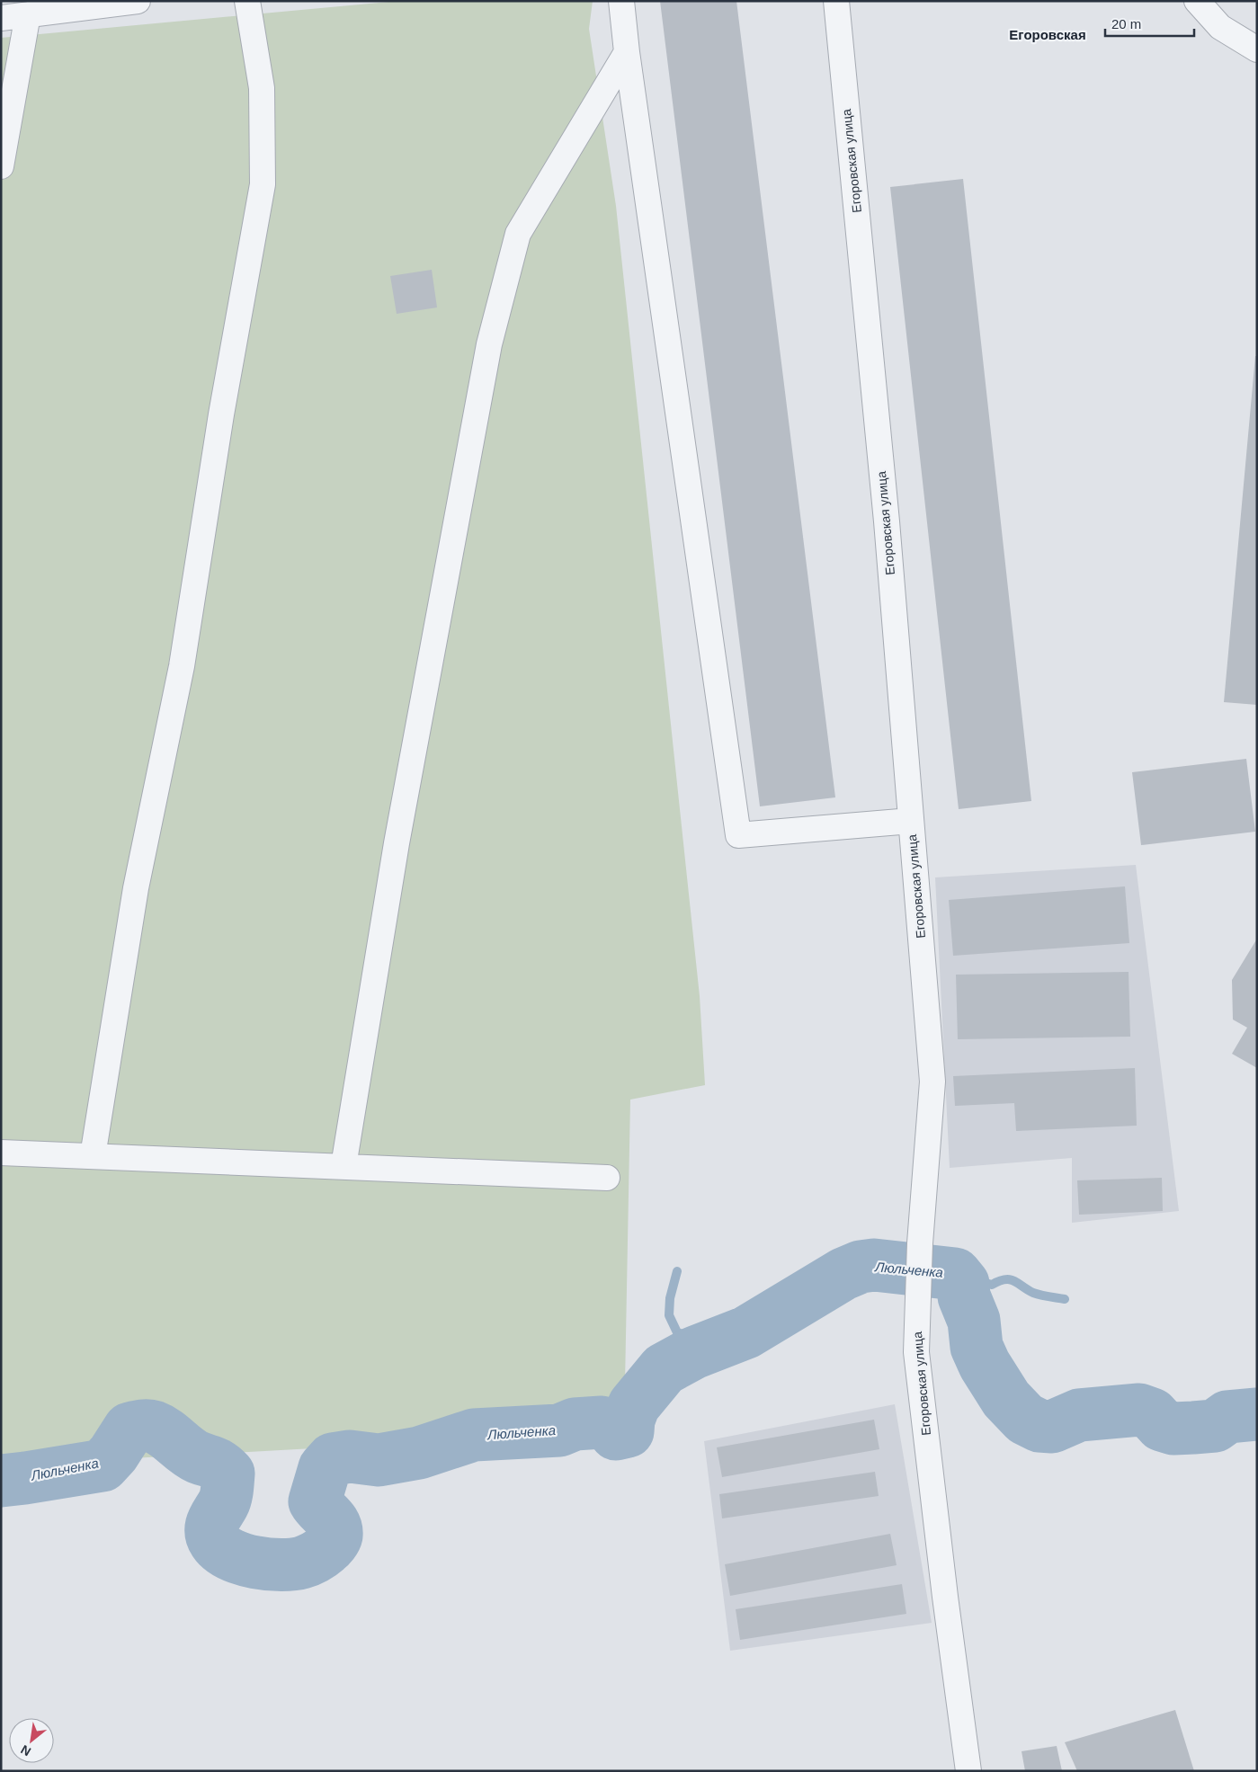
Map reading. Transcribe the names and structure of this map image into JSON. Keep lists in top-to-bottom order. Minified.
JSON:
{"streets":{"street":["Егоровская улица"]},"districts":["Егоровская"],"water":["Люльченка"],"scale_bar":"20 m","north":"bottom left"}
